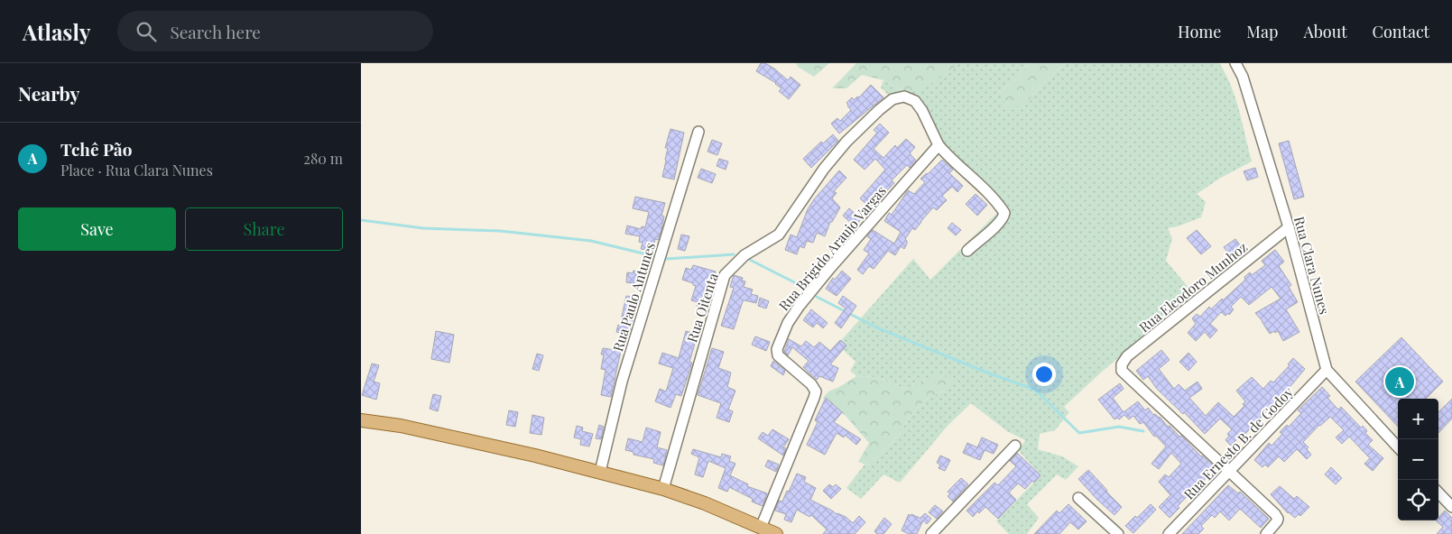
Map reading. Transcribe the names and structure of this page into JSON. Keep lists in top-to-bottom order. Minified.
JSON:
{"streets":{"street":["Rua Brigido Araujo Vargas","Rua Clara Nunes","Rua Eleodoro Munhoz","Rua Paulo Antunes","Rua Oitenta","Rua Ernesto B. de Godoy"]},"crossings":[["Rua Brigido Araujo Vargas","Rua Oitenta"],["Rua Clara Nunes","Rua Eleodoro Munhoz"],["Rua Clara Nunes","Rua Ernesto B. de Godoy"],["Rua Eleodoro Munhoz","Rua Ernesto B. de Godoy"]],"page":{"header":"Atlasly","search":"Search here","nav":["Home","Map","About","Contact"],"heading":"Nearby","list":[{"mark":"A","name":"Tchê Pão","note":"Place · Rua Clara Nunes","value":"280 m"}],"buttons":["Save","Share"],"pins":"A","map_buttons":["+","−"]}}
